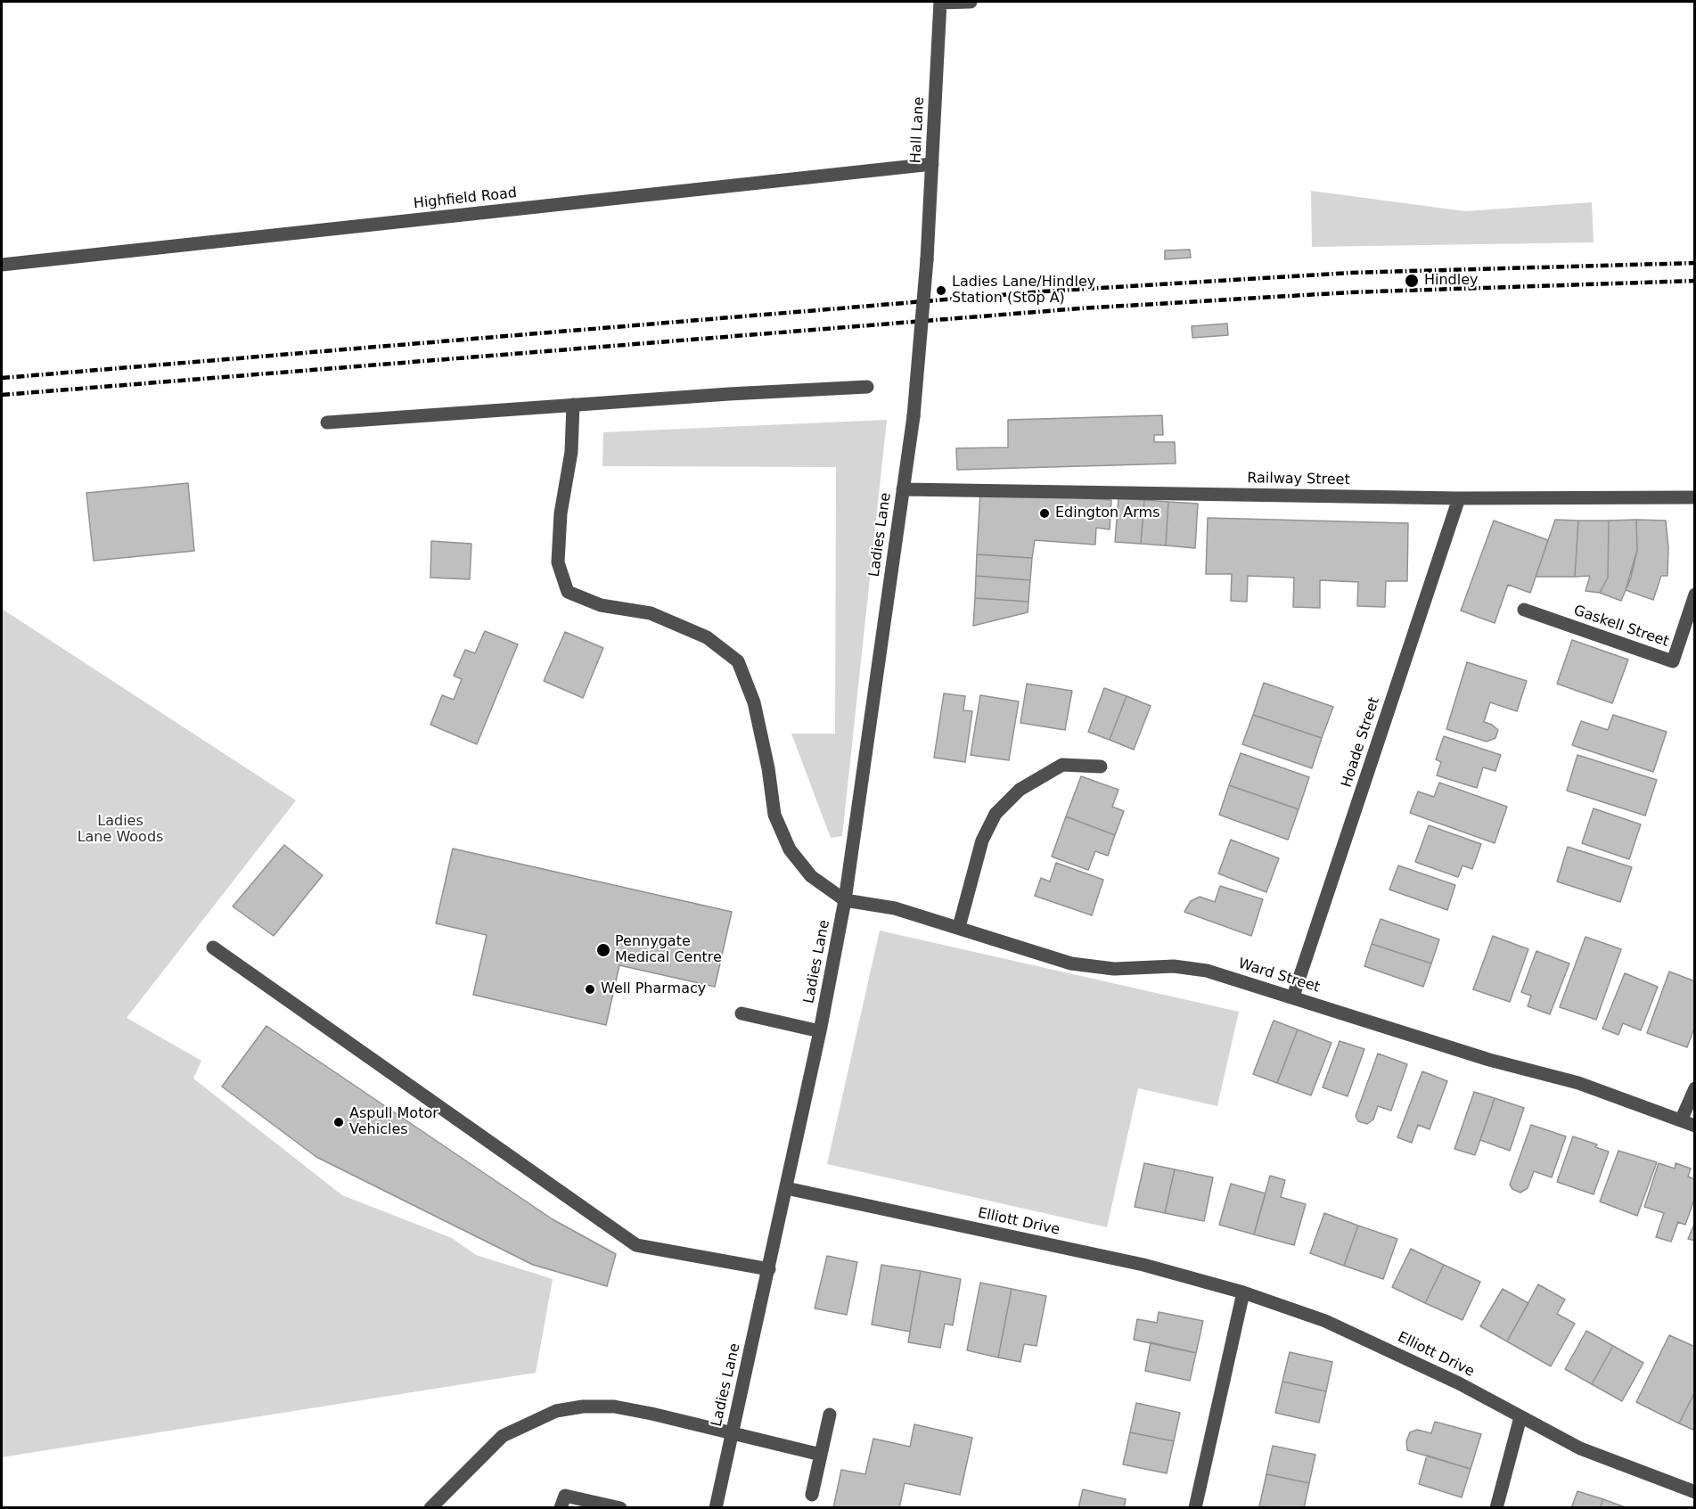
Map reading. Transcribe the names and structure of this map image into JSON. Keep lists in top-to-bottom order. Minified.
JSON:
{"streets":{"street":["Hall Lane","Highfield Road","Railway Street","Ladies Lane","Gaskell Street","Hoade Street","Ward Street","Elliott Drive"]},"crossings":[["Hall Lane","Highfield Road"],["Hall Lane","Ladies Lane"],["Railway Street","Ladies Lane"],["Railway Street","Hoade Street"],["Ladies Lane","Ward Street"],["Ladies Lane","Elliott Drive"],["Hoade Street","Ward Street"]],"parks":["Ladies Lane Woods"],"places":["Hindley","Ladies Lane/Hindley Station (Stop A)","Edington Arms","Pennygate Medical Centre","Well Pharmacy","Aspull Motor Vehicles"]}
